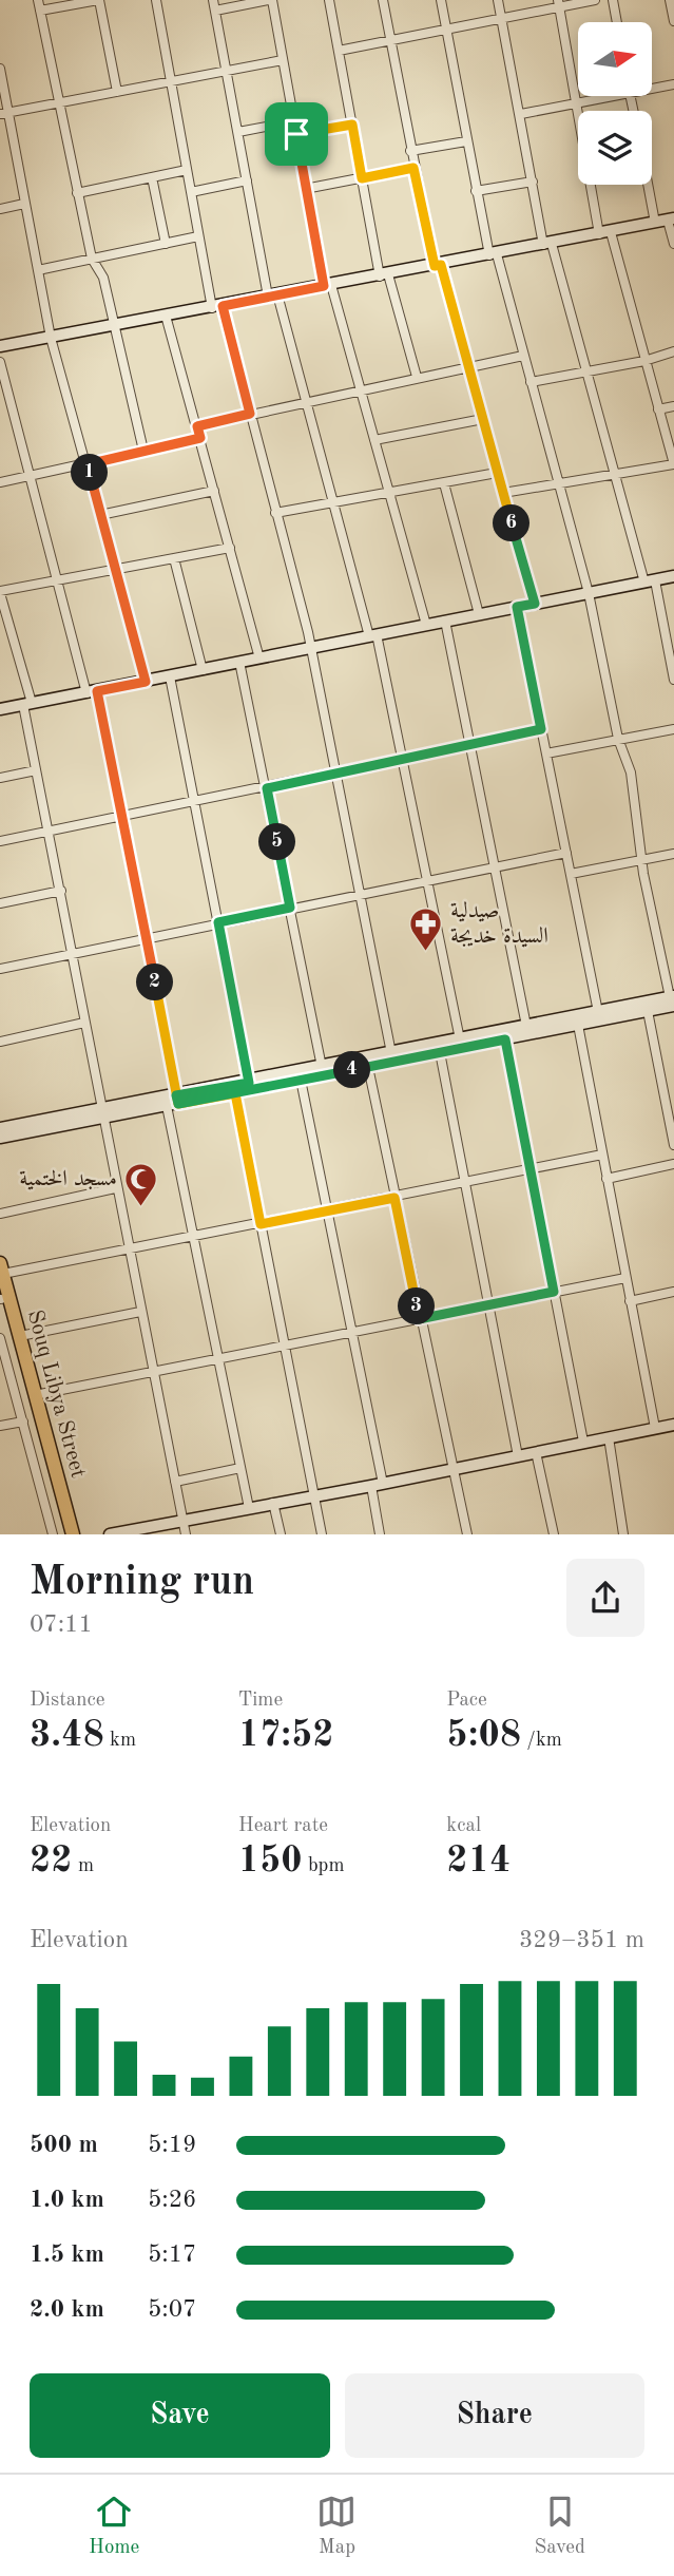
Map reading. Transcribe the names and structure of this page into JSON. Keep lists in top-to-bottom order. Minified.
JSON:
{"streets":{"main road":["Souq Libya Street"]},"places":{"pharmacy":["صيدلية السيدة خديجة"],"mosque":["مسجد الختمية"]},"north":"right","page":{"pins":["1","6","5","2","4","3"],"heading":["Morning run","07:11"],"stats":[["Distance","3.48 km"],["Time","17:52"],["Pace","5:08 /km"],["Elevation","22 m"],["Heart rate","150 bpm"],["kcal","214"]],"chart":["Elevation","329–351 m"],"list":[{"name":"500 m","note":"5:19"},{"name":"1.0 km","note":"5:26"},{"name":"1.5 km","note":"5:17"},{"name":"2.0 km","note":"5:07"}],"buttons":["Save","Share"],"tabs":["Home","Map","Saved"]}}
